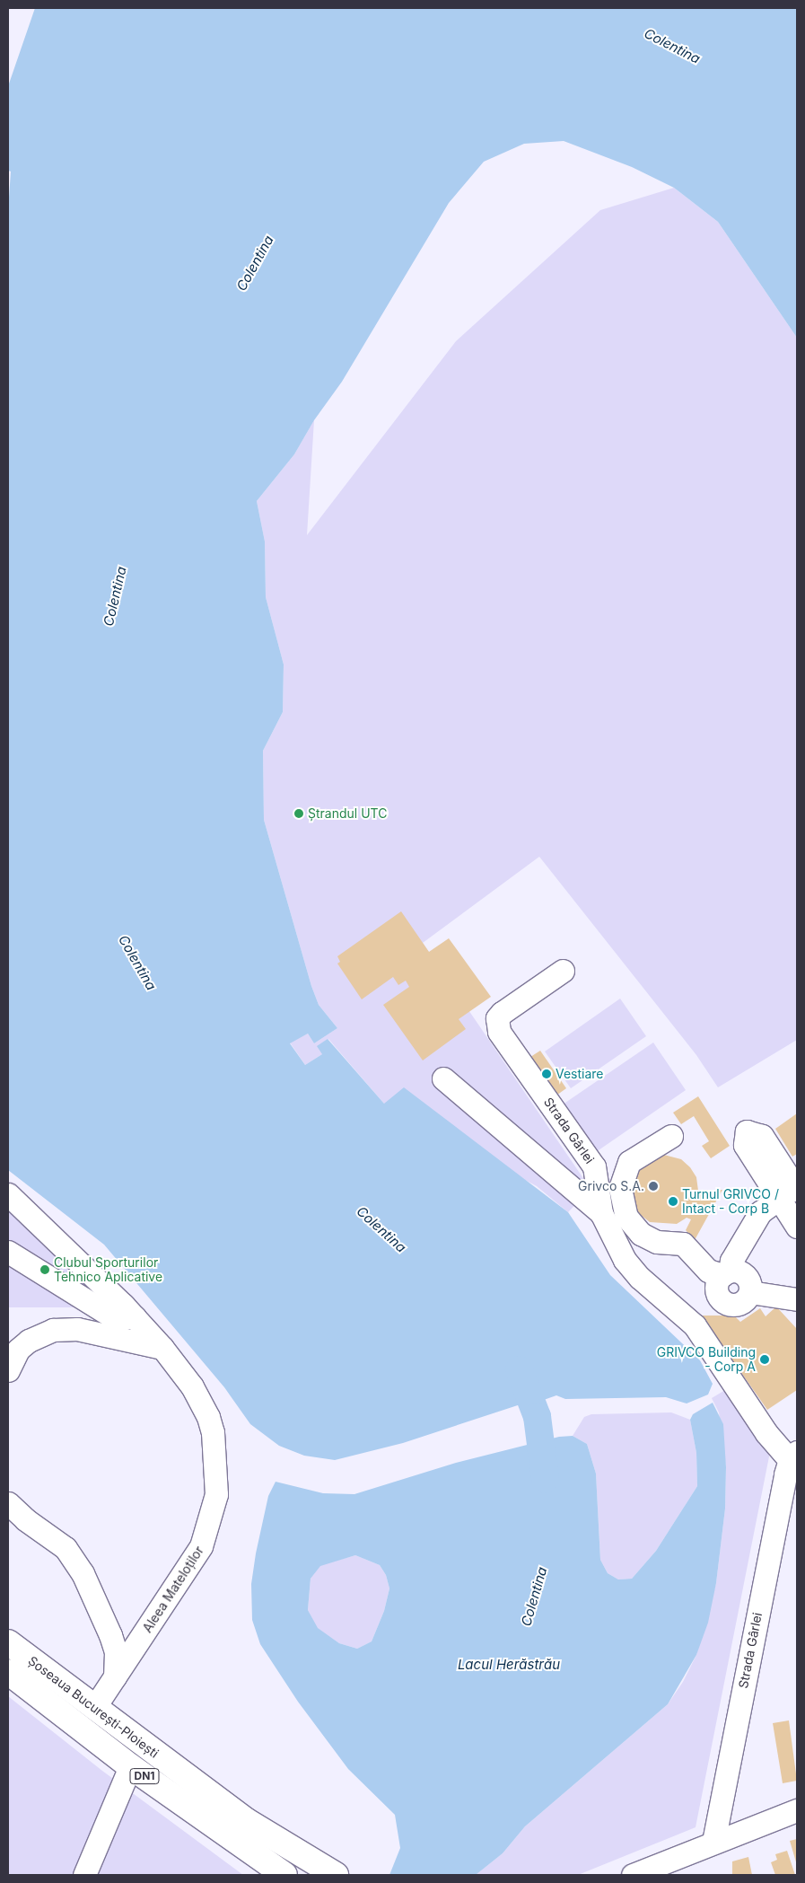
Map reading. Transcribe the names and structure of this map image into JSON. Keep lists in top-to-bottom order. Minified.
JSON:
{"streets":{"main road":["Șoseaua București-Ploiești","DN1"],"street":["Strada Gârlei","Aleea Mateloților"]},"crossings":[["Aleea Mateloților","Șoseaua București-Ploiești"]],"water":["Colentina","Lacul Herăstrău"],"places":["Ștrandul UTC","Vestiare","Grivco S.A.","Turnul GRIVCO / Intact - Corp B","Clubul Sporturilor Tehnico Aplicative","GRIVCO Building - Corp A"]}
